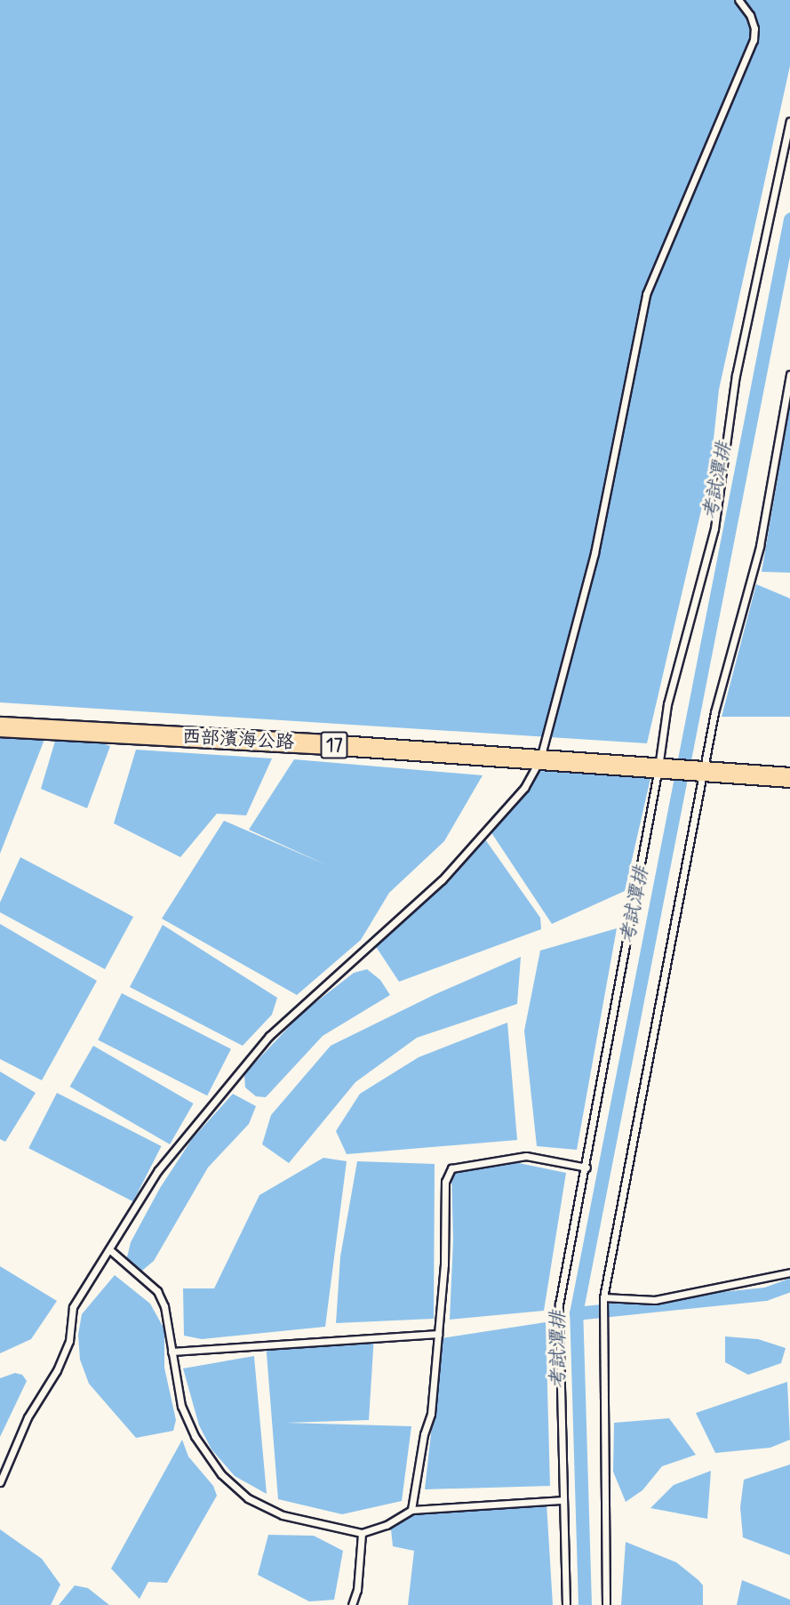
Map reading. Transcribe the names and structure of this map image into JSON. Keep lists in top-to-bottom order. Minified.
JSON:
{"streets":{"main road":["西部濱海公路","17"]},"crossings":[["西部濱海公路","17"]],"water":["考試潭排"]}
